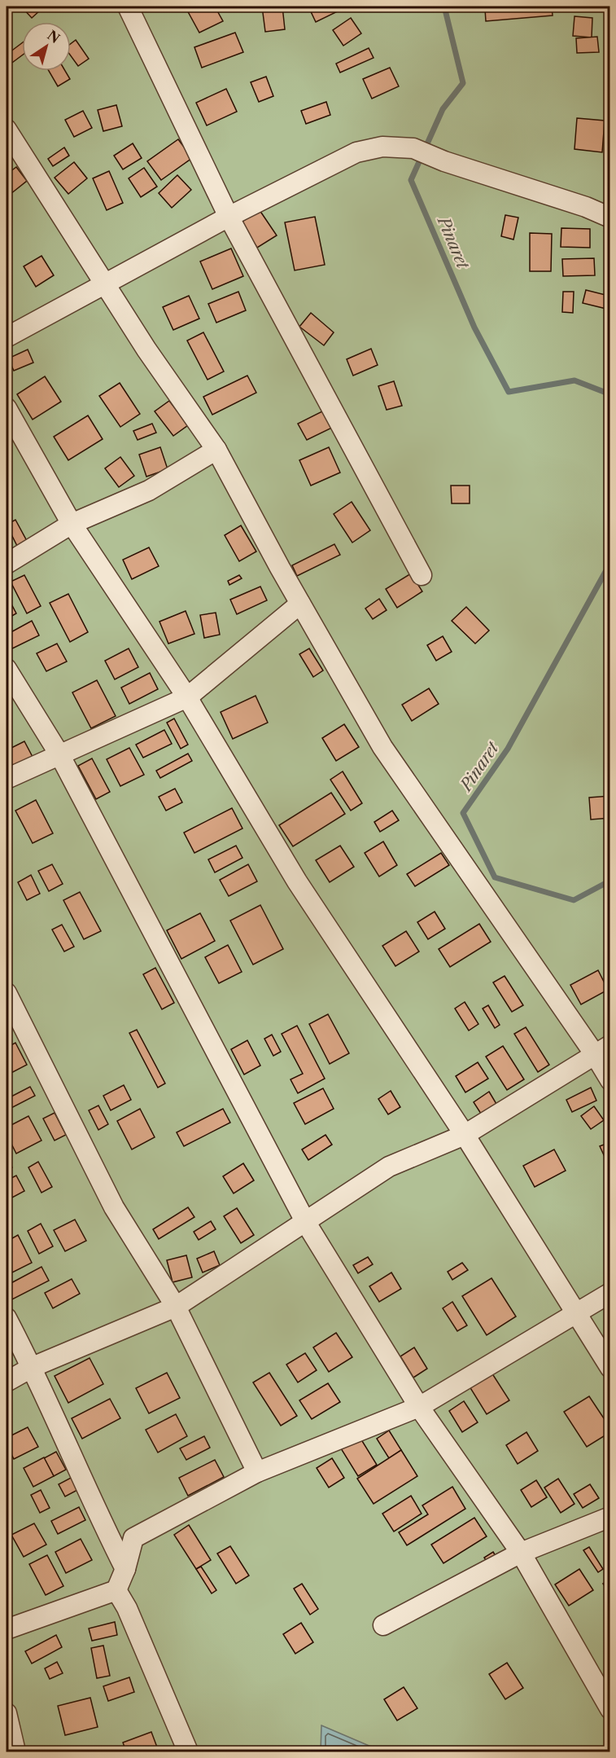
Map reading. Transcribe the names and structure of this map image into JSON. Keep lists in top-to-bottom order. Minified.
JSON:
{"water":["Pinaret"],"north":"top right"}
